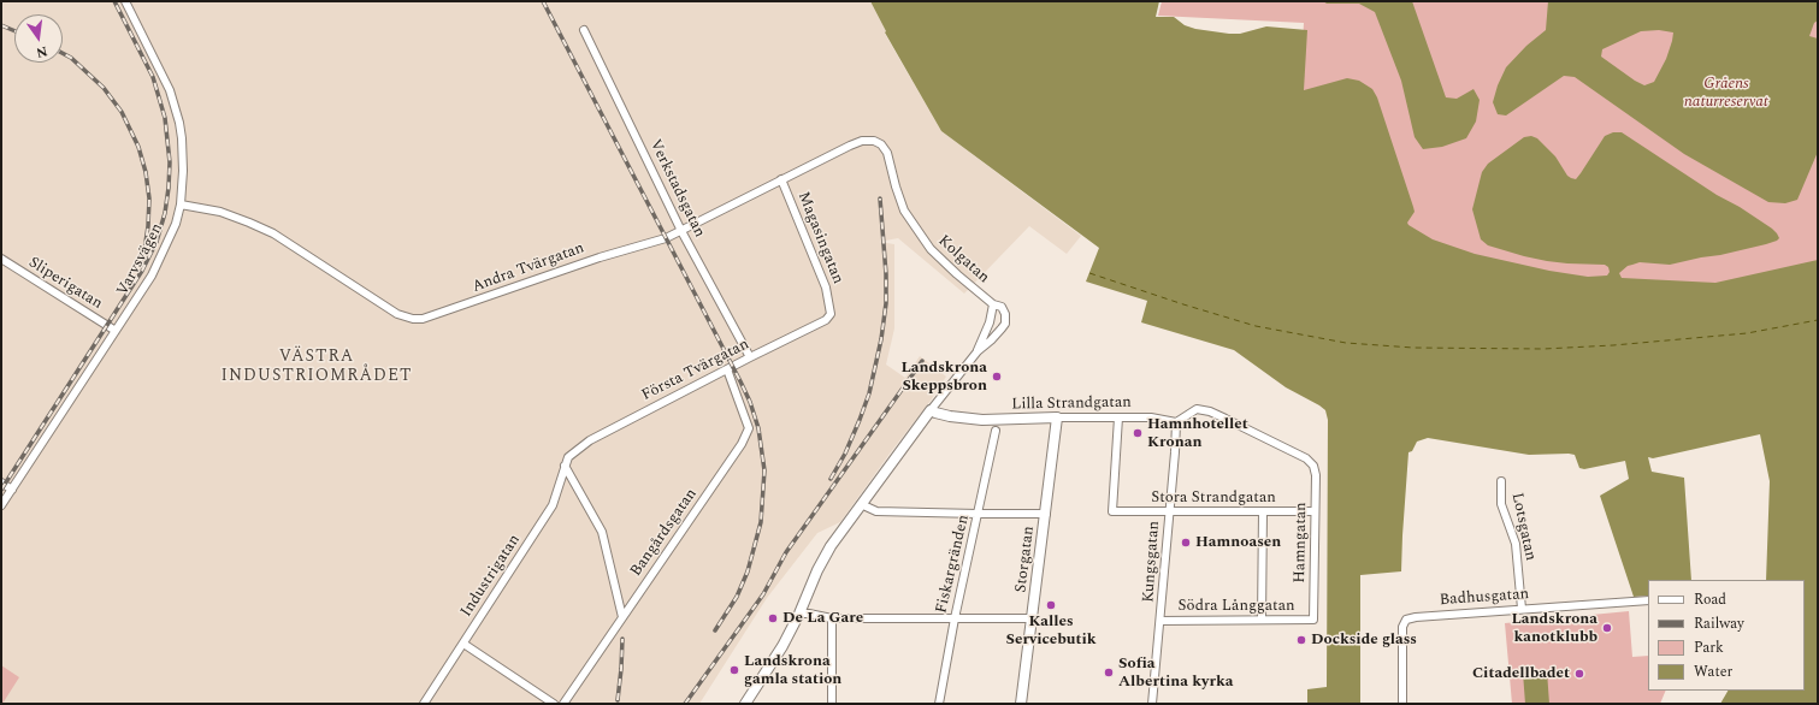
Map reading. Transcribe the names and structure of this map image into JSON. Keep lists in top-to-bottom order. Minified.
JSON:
{"streets":{"street":["Verkstadsgatan","Magasingatan","Varvsvägen","Kolgatan","Andra Tvärgatan","Sliperigatan","Första Tvärgatan","Lilla Strandgatan","Stora Strandgatan","Lotsgatan","Bangårdsgatan","Hamngatan","Storgatan","Kungsgatan","Fiskargränden","Industrigatan","Badhusgatan","Södra Långgatan"]},"crossings":[["Verkstadsgatan","Andra Tvärgatan"],["Verkstadsgatan","Första Tvärgatan"],["Magasingatan","Andra Tvärgatan"],["Magasingatan","Första Tvärgatan"],["Varvsvägen","Andra Tvärgatan"],["Varvsvägen","Sliperigatan"],["Kolgatan","Andra Tvärgatan"],["Kolgatan","Lilla Strandgatan"],["Första Tvärgatan","Bangårdsgatan"],["Första Tvärgatan","Industrigatan"],["Lilla Strandgatan","Stora Strandgatan"],["Lilla Strandgatan","Hamngatan"],["Lilla Strandgatan","Storgatan"],["Lilla Strandgatan","Kungsgatan"],["Stora Strandgatan","Hamngatan"],["Stora Strandgatan","Kungsgatan"],["Lotsgatan","Badhusgatan"],["Hamngatan","Kungsgatan"],["Hamngatan","Södra Långgatan"],["Kungsgatan","Södra Långgatan"]],"districts":["VÄSTRA INDUSTRIOMRÅDET"],"parks":["Gråens naturreservat"],"places":["Landskrona Skeppsbron","Hamnhotellet Kronan","Hamnoasen","Kalles Servicebutik","De La Gare","Landskrona kanotklubb","Dockside glass","Landskrona gamla station","Sofia Albertina kyrka","Citadellbadet"],"legend":["Road","Railway","Park","Water"],"north":"bottom"}
